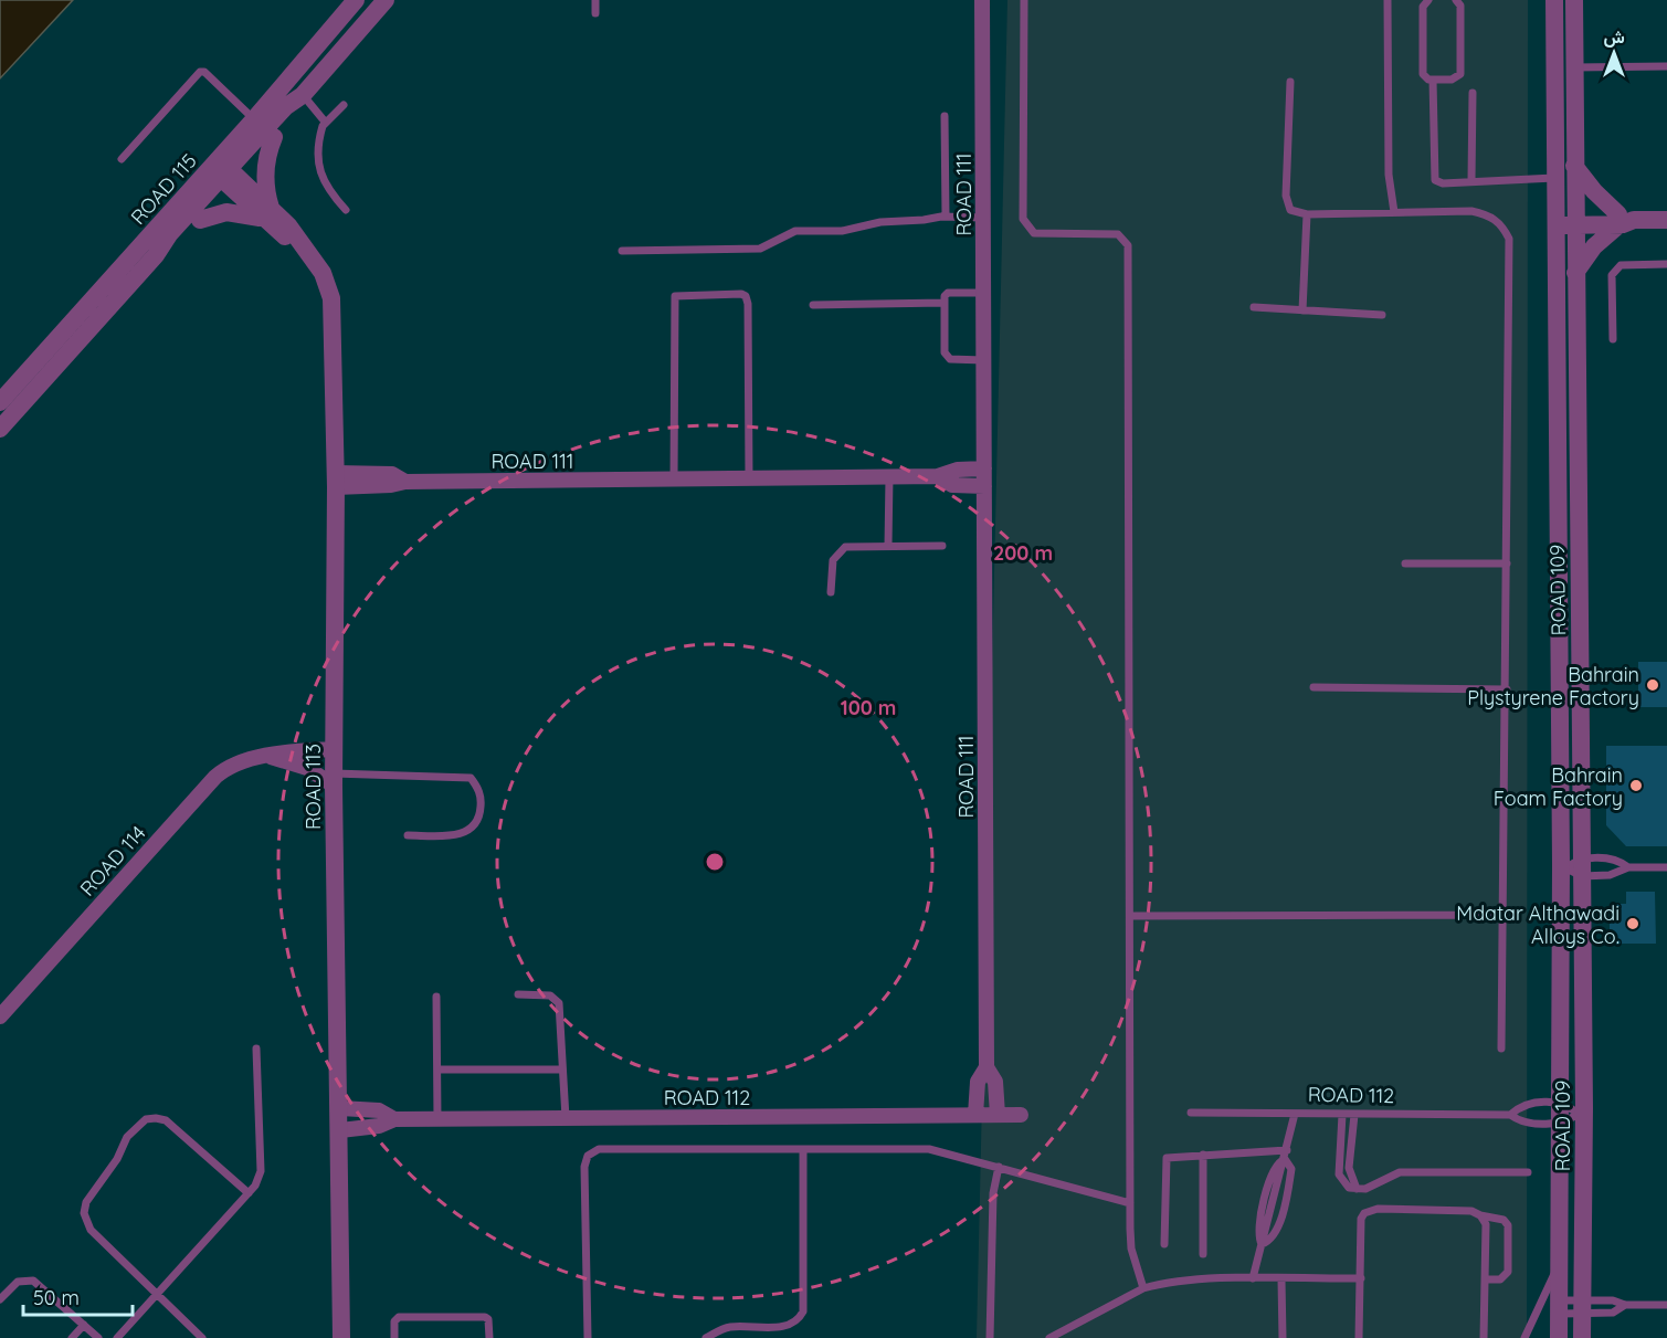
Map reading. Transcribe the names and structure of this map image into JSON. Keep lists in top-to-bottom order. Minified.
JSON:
{"streets":{"street":["ROAD 115","ROAD 111","ROAD 109","ROAD 113","ROAD 114","ROAD 112"]},"crossings":[["ROAD 115","ROAD 113"],["ROAD 111","ROAD 113"],["ROAD 111","ROAD 112"],["ROAD 109","ROAD 112"],["ROAD 113","ROAD 114"],["ROAD 113","ROAD 112"]],"places":["Bahrain Plystyrene Factory","Bahrain Foam Factory","Mdatar Althawadi Alloys Co."],"scale_bar":"50 m","north":"top","rings":["200 m","100 m"]}
